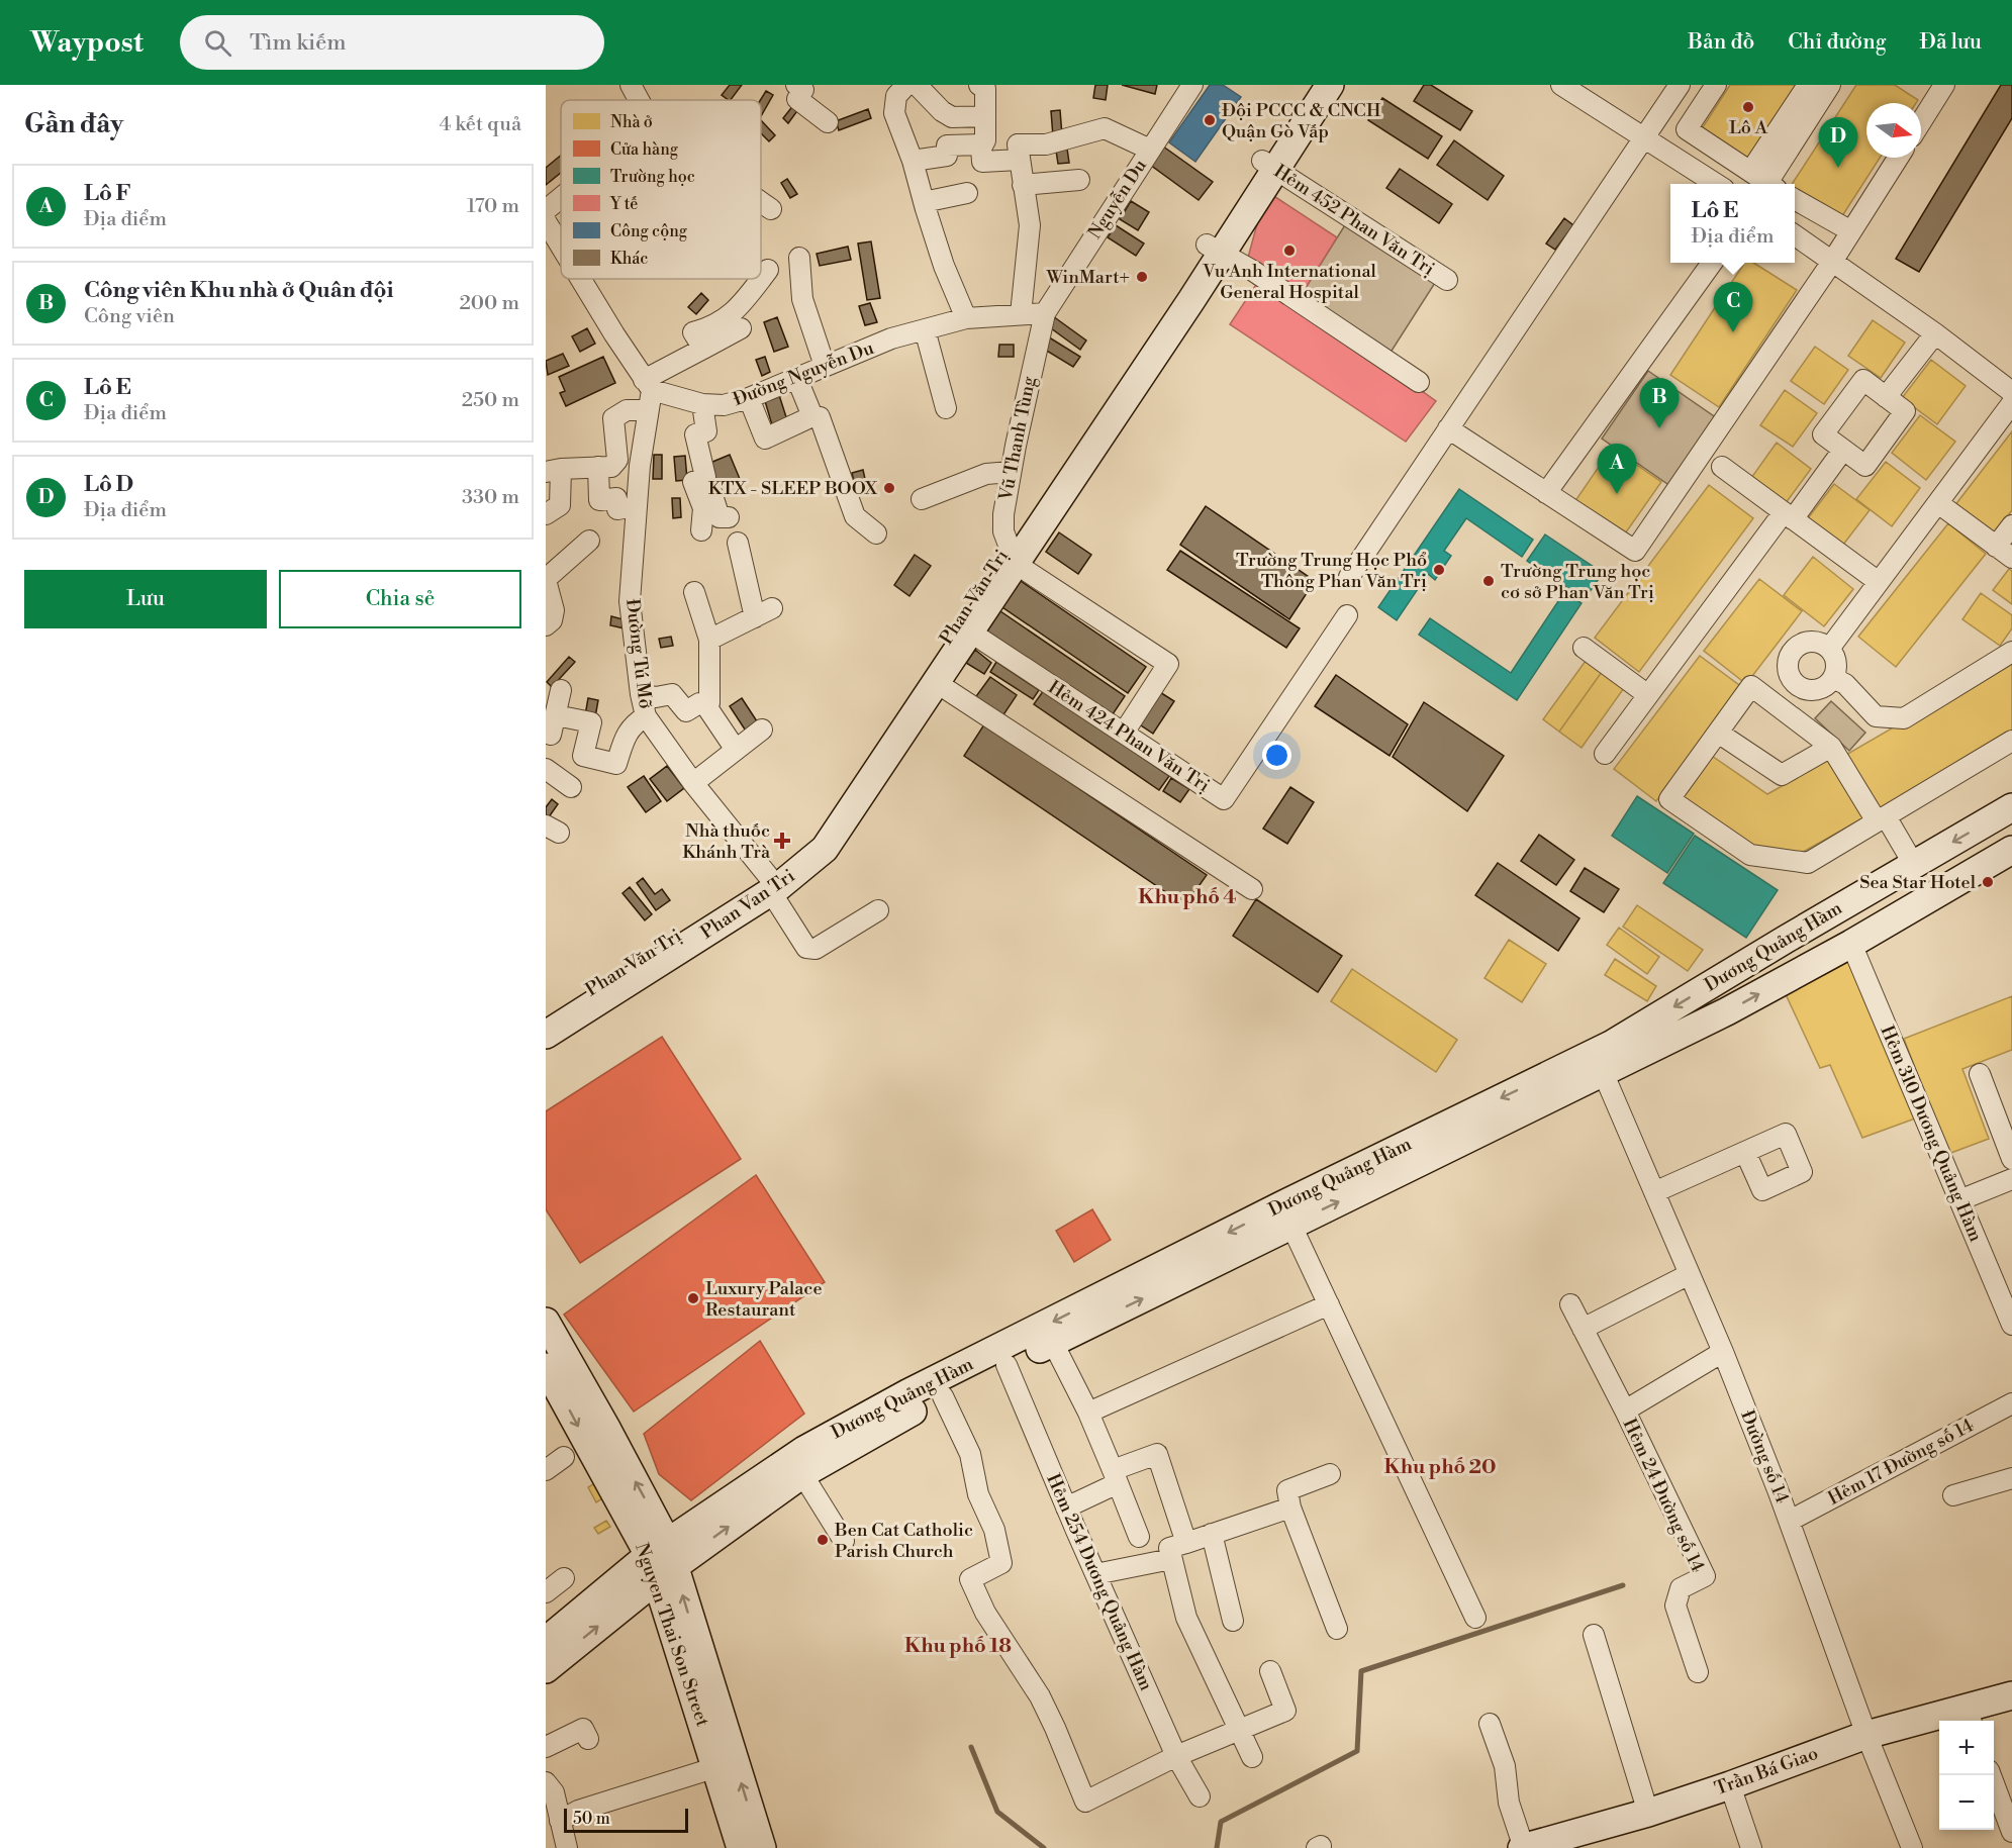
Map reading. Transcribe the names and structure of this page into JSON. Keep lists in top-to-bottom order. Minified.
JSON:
{"streets":{"street":["Nguyễn Du","Hẻm 452 Phan Văn Trị","Đường Nguyễn Du","Vũ Thanh Tùng","Phan Văn Trị","Đường Tú Mỡ","Hẻm 424 Phan Văn Trị","Phan Van Tri","Dương Quảng Hàm","Hẻm 310 Dương Quảng Hàm","Đường số 14","Hẻm 17 Đường số 14","Hẻm 24 Đường số 14","Hẻm 254 Dương Quảng Hàm","Nguyen Thai Son Street","Trần Bá Giao"]},"crossings":[["Nguyễn Du","Đường Nguyễn Du"],["Nguyễn Du","Vũ Thanh Tùng"],["Hẻm 452 Phan Văn Trị","Phan Văn Trị"],["Đường Nguyễn Du","Vũ Thanh Tùng"],["Đường Nguyễn Du","Đường Tú Mỡ"],["Vũ Thanh Tùng","Phan Văn Trị"],["Phan Văn Trị","Hẻm 424 Phan Văn Trị"],["Phan Văn Trị","Phan Van Tri"],["Đường Tú Mỡ","Phan Van Tri"],["Dương Quảng Hàm","Hẻm 310 Dương Quảng Hàm"],["Dương Quảng Hàm","Đường số 14"],["Dương Quảng Hàm","Hẻm 254 Dương Quảng Hàm"],["Dương Quảng Hàm","Nguyen Thai Son Street"],["Đường số 14","Hẻm 17 Đường số 14"],["Đường số 14","Hẻm 24 Đường số 14"],["Đường số 14","Trần Bá Giao"]],"districts":["Khu phố 4","Khu phố 20","Khu phố 18"],"places":{"other":["Lô A","Đội PCCC & CNCH Quận Gò Vấp","Vu Anh International General Hospital","WinMart+","KTX - SLEEP BOOX","Trường Trung Học Phổ Thông Phan Văn Trị","Trường Trung học cơ sở Phan Văn Trị","Sea Star Hotel","Luxury Palace Restaurant","Ben Cat Catholic Parish Church"],"health":["Nhà thuốc Khánh Trà"]},"legend":["Nhà ở","Cửa hàng","Trường học","Y tế","Công cộng","Khác"],"scale_bar":"50 m","north":"right","page":{"header":"Waypost","search":"Tìm kiếm","nav":["Bản đồ","Chỉ đường","Đã lưu"],"heading":["Gần đây","4 kết quả"],"pins":["D","C","B","A"],"list":[{"mark":"A","name":"Lô F","note":"Địa điểm","value":"170 m"},{"mark":"B","name":"Công viên Khu nhà ở Quân đội","note":"Công viên","value":"200 m"},{"mark":"C","name":"Lô E","note":"Địa điểm","value":"250 m"},{"mark":"D","name":"Lô D","note":"Địa điểm","value":"330 m"}],"popup":["Lô E","Địa điểm"],"buttons":["Lưu","Chia sẻ"],"map_buttons":["+","−"],"scale":"50 m"}}
